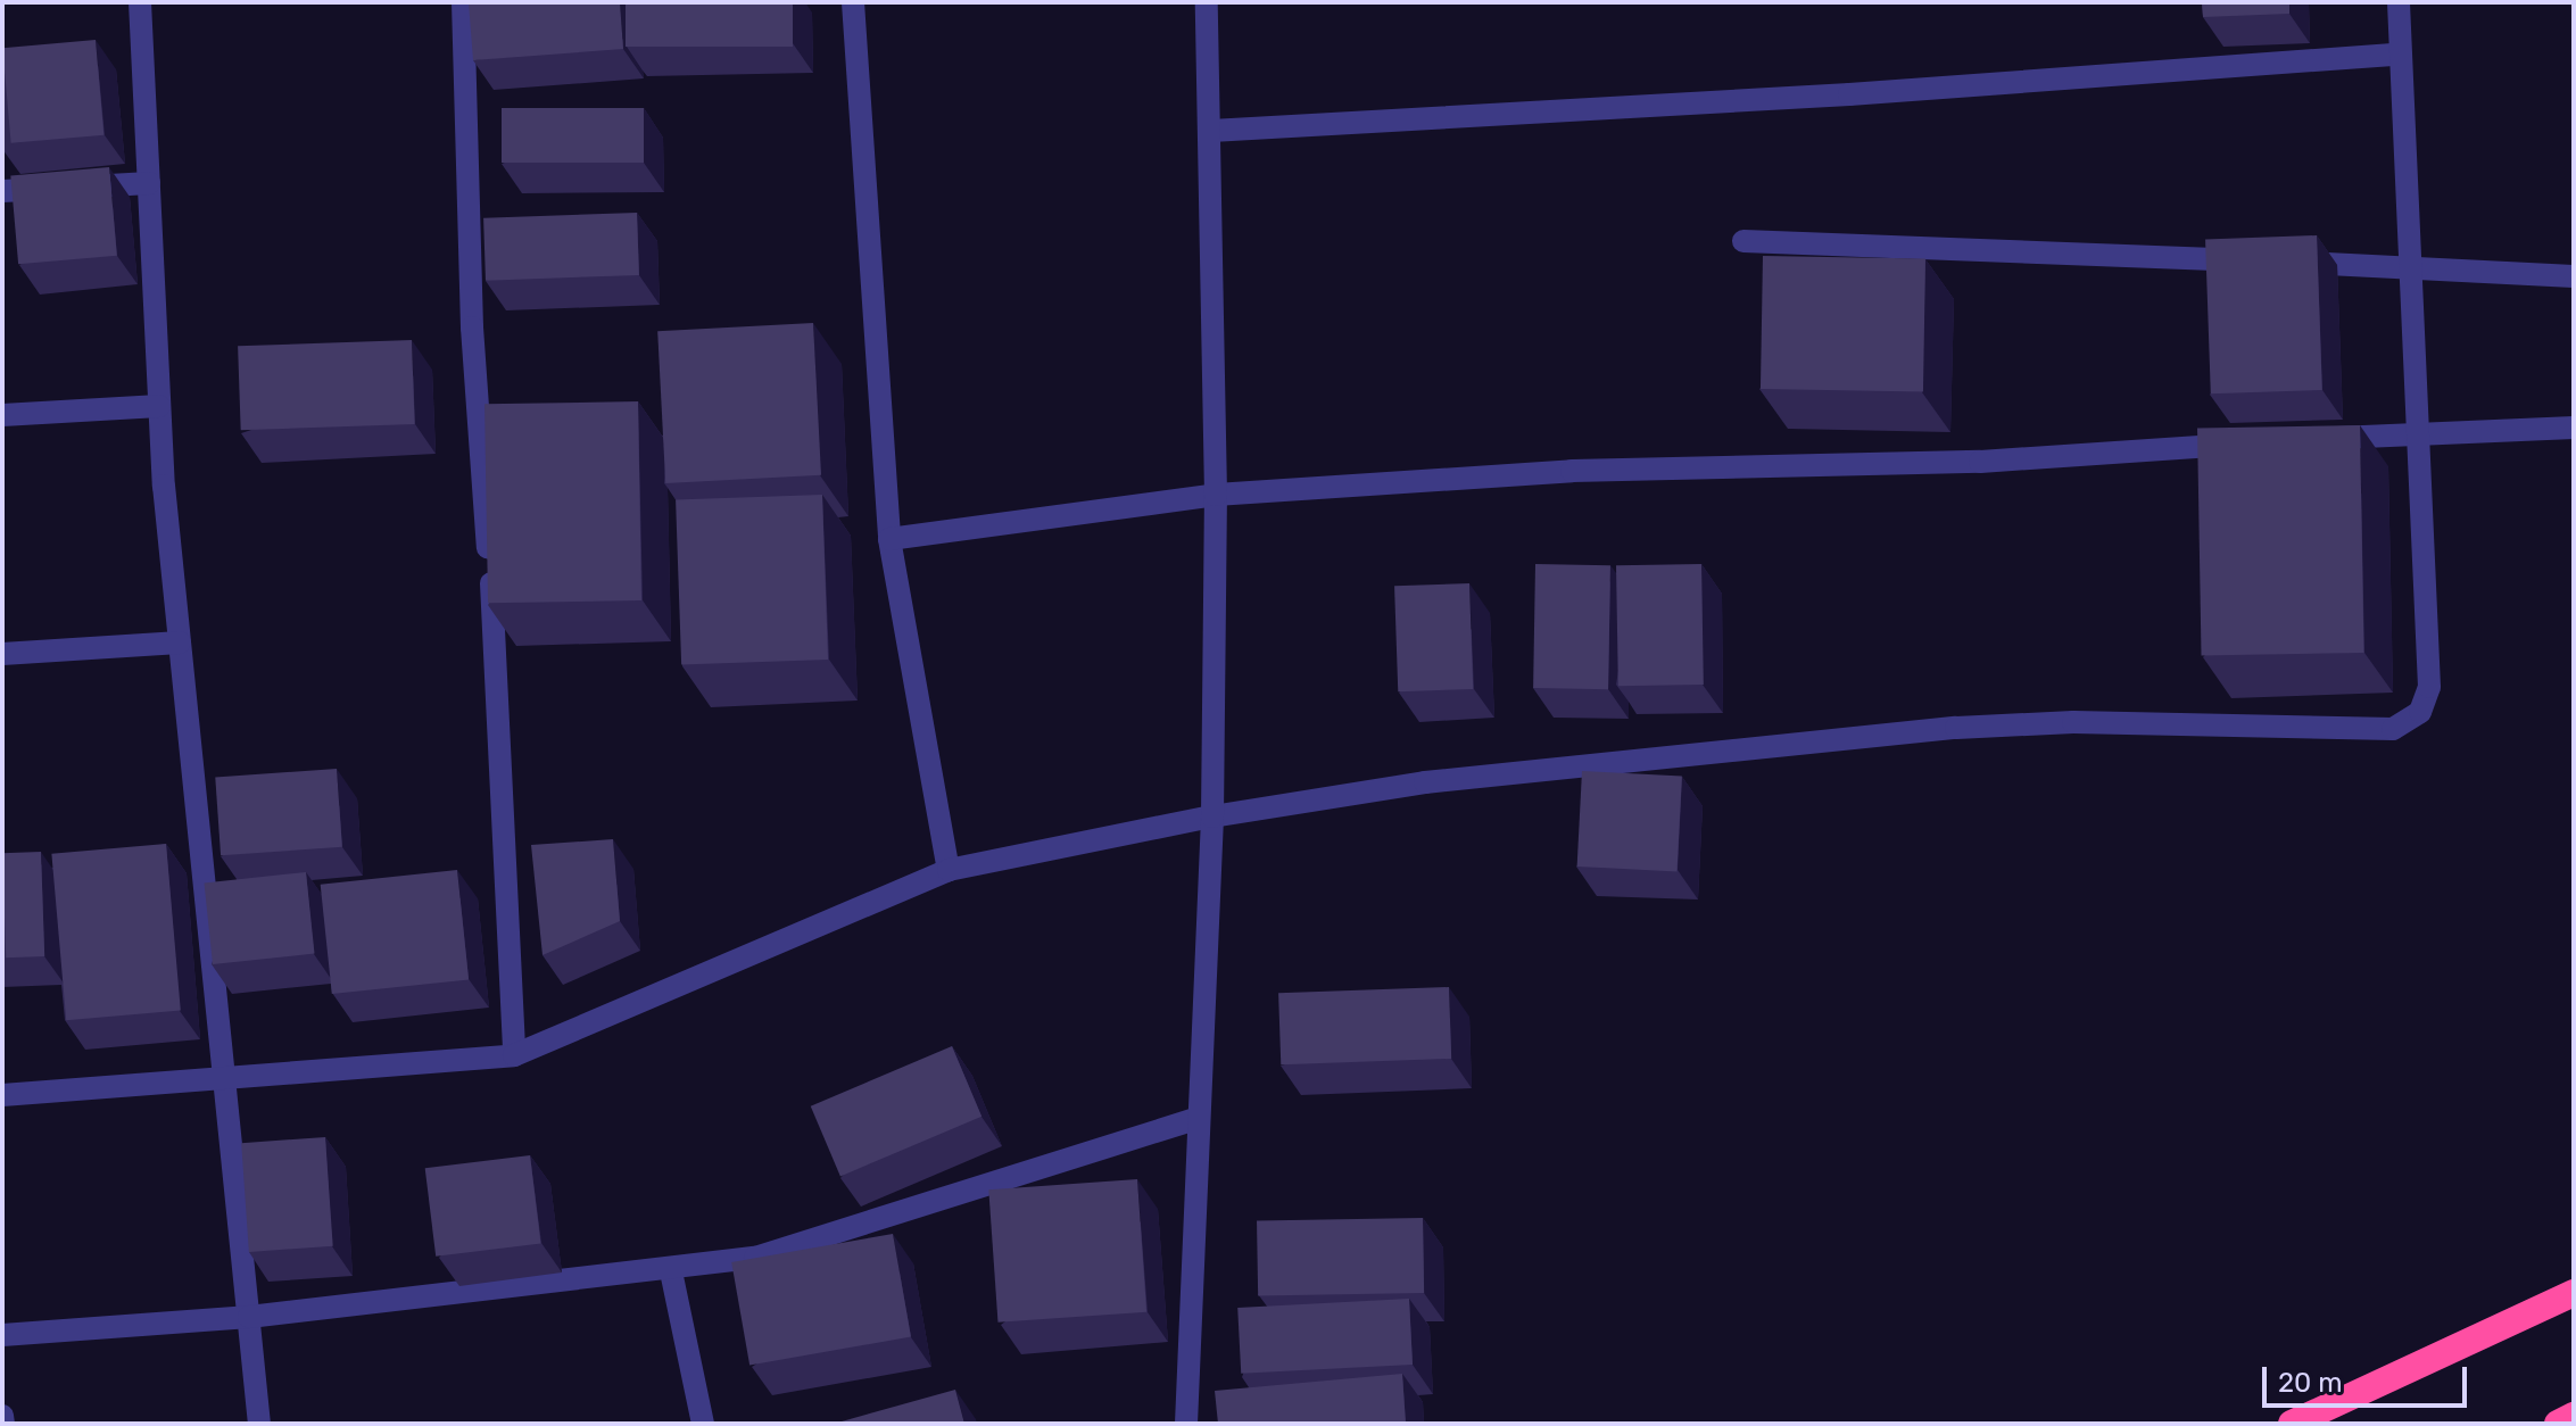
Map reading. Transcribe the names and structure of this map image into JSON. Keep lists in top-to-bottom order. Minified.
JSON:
{"scale_bar":"20 m"}
